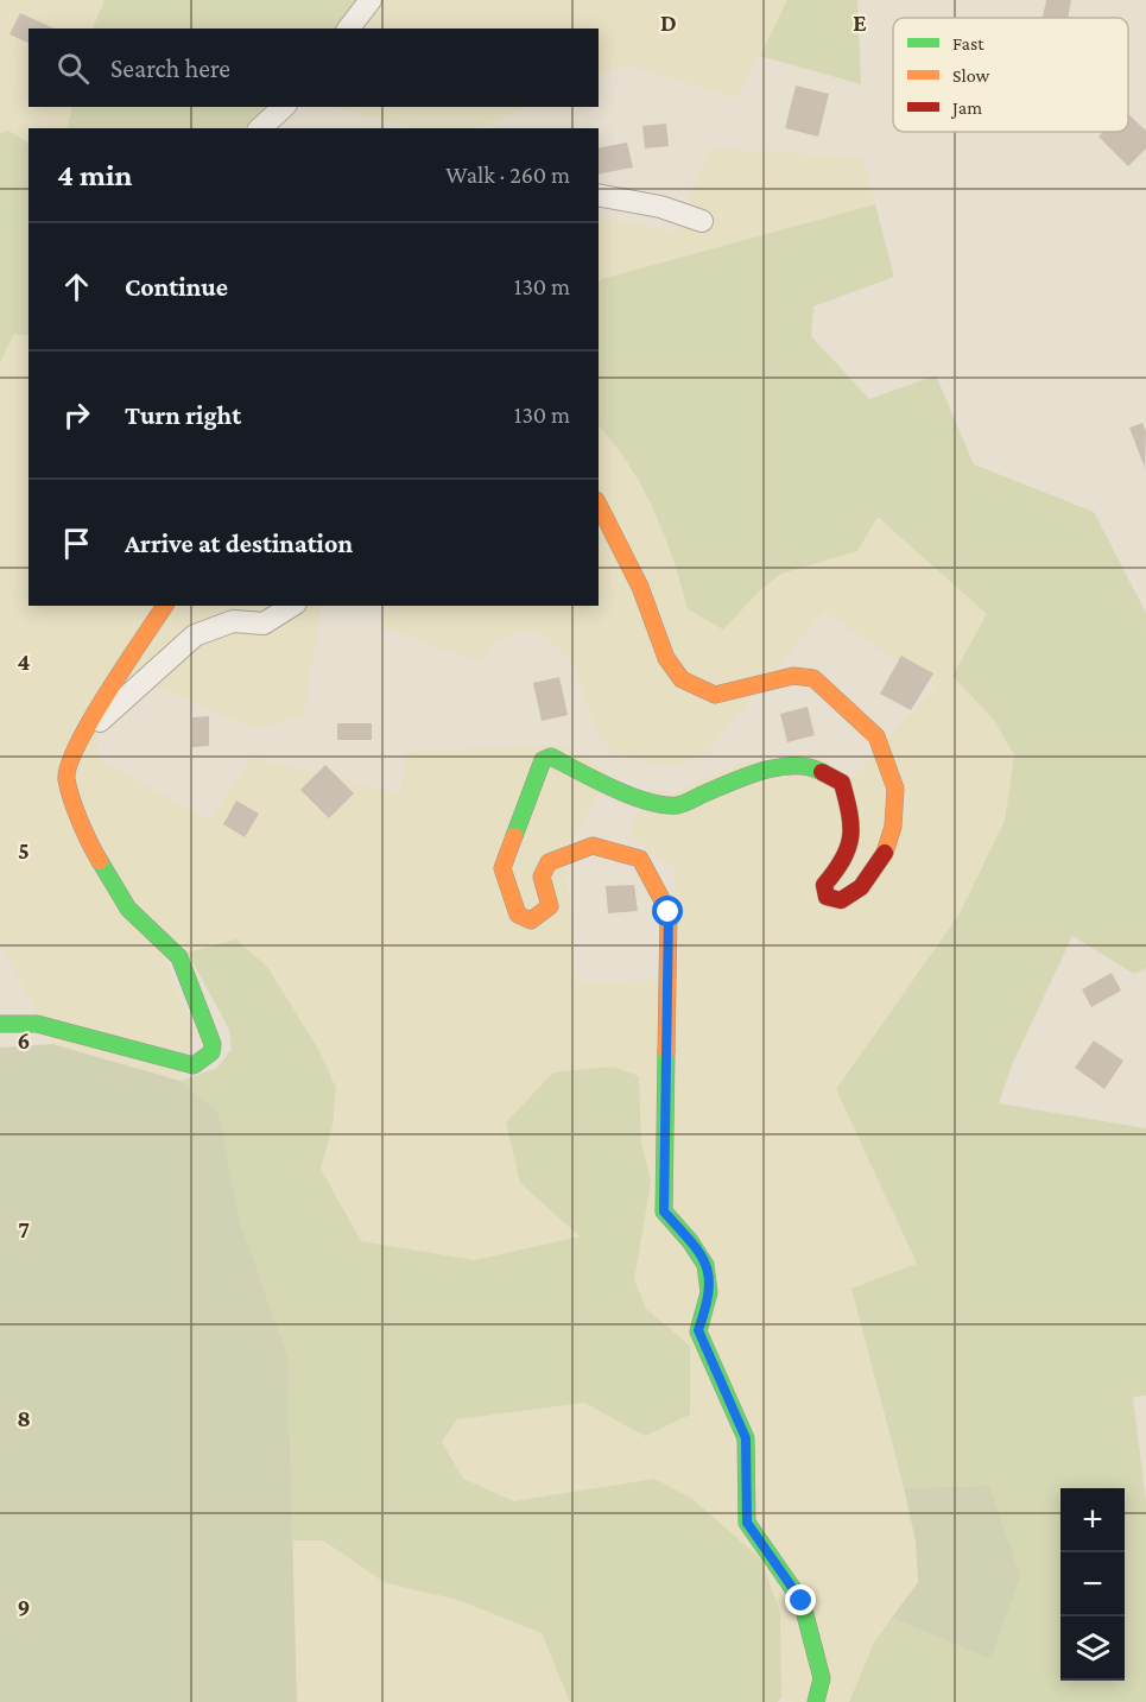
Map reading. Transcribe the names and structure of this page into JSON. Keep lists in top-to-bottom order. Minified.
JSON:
{"legend":["Fast","Slow","Jam"],"page":{"search":"Search here","heading":["4 min","Walk · 260 m"],"list":[["Continue","130 m"],["Turn right","130 m"],"Arrive at destination"],"map_buttons":["+","−"]},"grid":{"columns":["D","E"],"rows":["4","5","6","7","8","9"]}}
